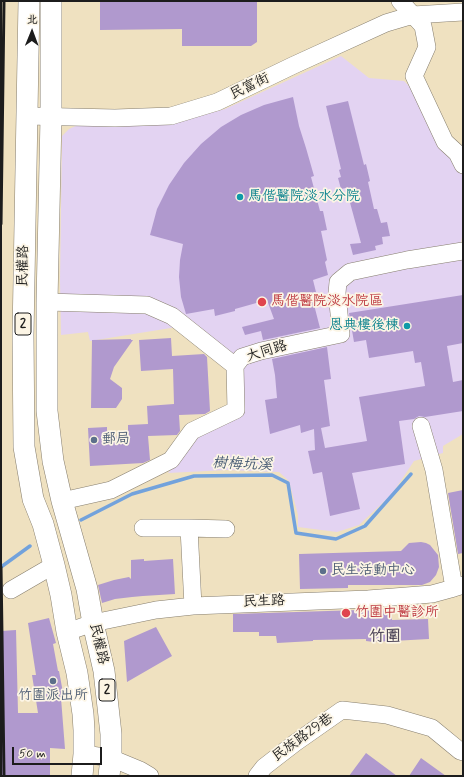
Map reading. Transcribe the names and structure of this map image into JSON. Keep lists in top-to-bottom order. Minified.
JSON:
{"streets":{"main road":["民權路","2"],"street":["民富街","大同路","民生路","民族路29巷"]},"crossings":[["民富街","民權路"],["民權路","大同路"],["民權路","民生路"]],"districts":["竹圍"],"water":["樹梅坑溪"],"places":["馬偕醫院淡水分院","馬偕醫院淡水院區","恩典樓後棟","郵局","民生活動中心","竹圍中醫診所","竹圍派出所"],"scale_bar":"50 m","north":"top"}
